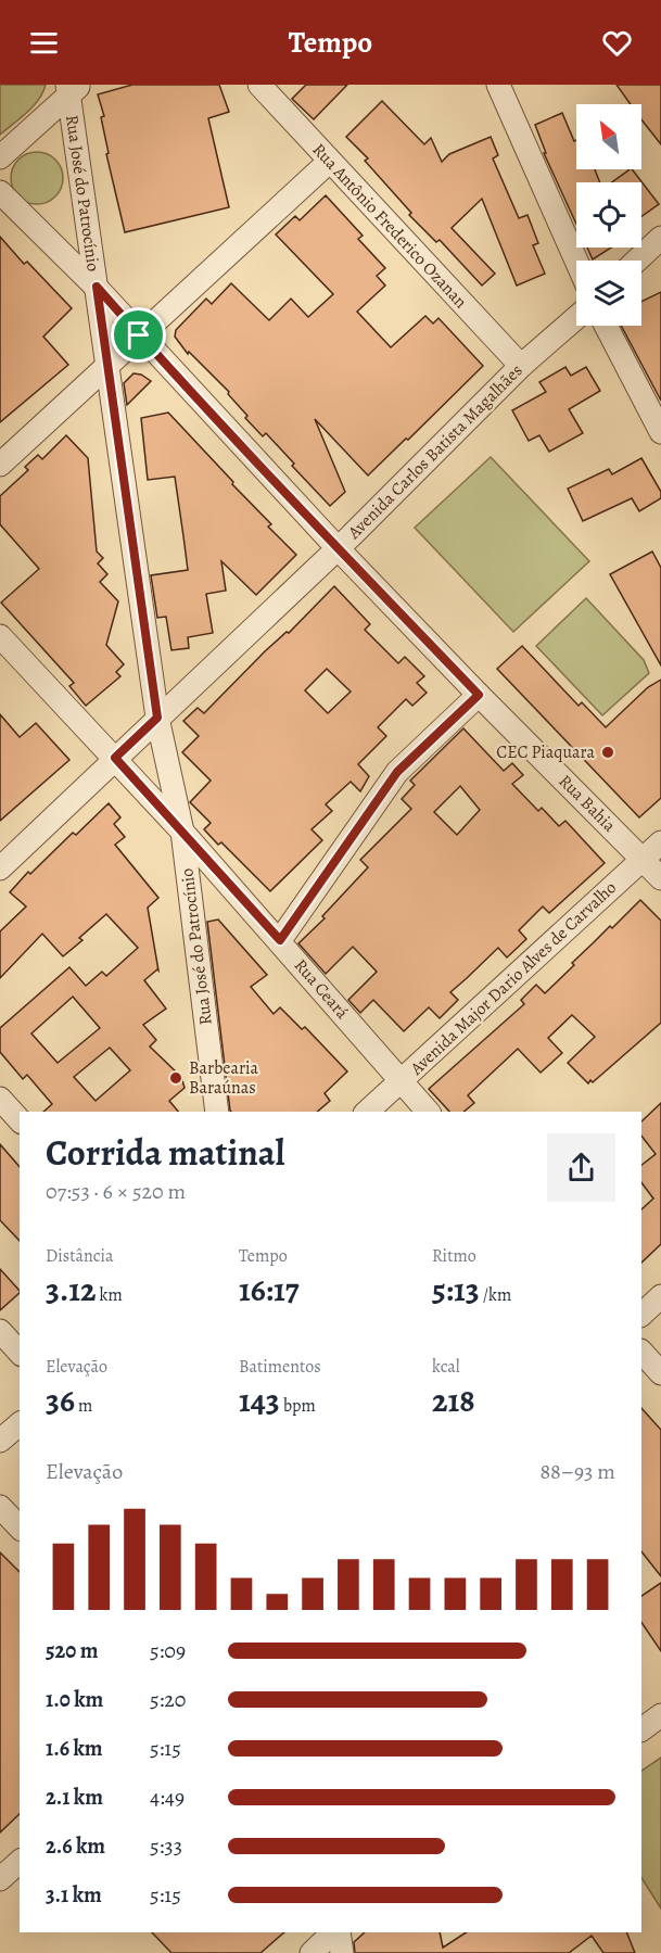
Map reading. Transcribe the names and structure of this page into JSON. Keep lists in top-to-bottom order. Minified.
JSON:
{"streets":{"street":["Rua José do Patrocínio","Rua Antônio Frederico Ozanan","Avenida Carlos Batista Magalhães","Rua Bahia","Avenida Major Dario Alves de Carvalho","Rua Ceará"]},"crossings":[["Rua José do Patrocínio","Avenida Carlos Batista Magalhães"],["Rua José do Patrocínio","Rua Bahia"],["Rua José do Patrocínio","Rua Ceará"],["Rua Antônio Frederico Ozanan","Avenida Carlos Batista Magalhães"],["Avenida Carlos Batista Magalhães","Rua Bahia"],["Avenida Carlos Batista Magalhães","Rua Ceará"],["Rua Bahia","Avenida Major Dario Alves de Carvalho"],["Avenida Major Dario Alves de Carvalho","Rua Ceará"]],"places":["CEC Piaquara","Barbearia Baraúnas"],"north":"top left","page":{"header":"Tempo","heading":["Corrida matinal","07:53 · 6 × 520 m"],"stats":[["Distância","3.12 km"],["Tempo","16:17"],["Ritmo","5:13 /km"],["Elevação","36 m"],["Batimentos","143 bpm"],["kcal","218"]],"chart":["Elevação","88–93 m"],"list":[{"name":"520 m","note":"5:09"},{"name":"1.0 km","note":"5:20"},{"name":"1.6 km","note":"5:15"},{"name":"2.1 km","note":"4:49"},{"name":"2.6 km","note":"5:33"},{"name":"3.1 km","note":"5:15"}]}}
